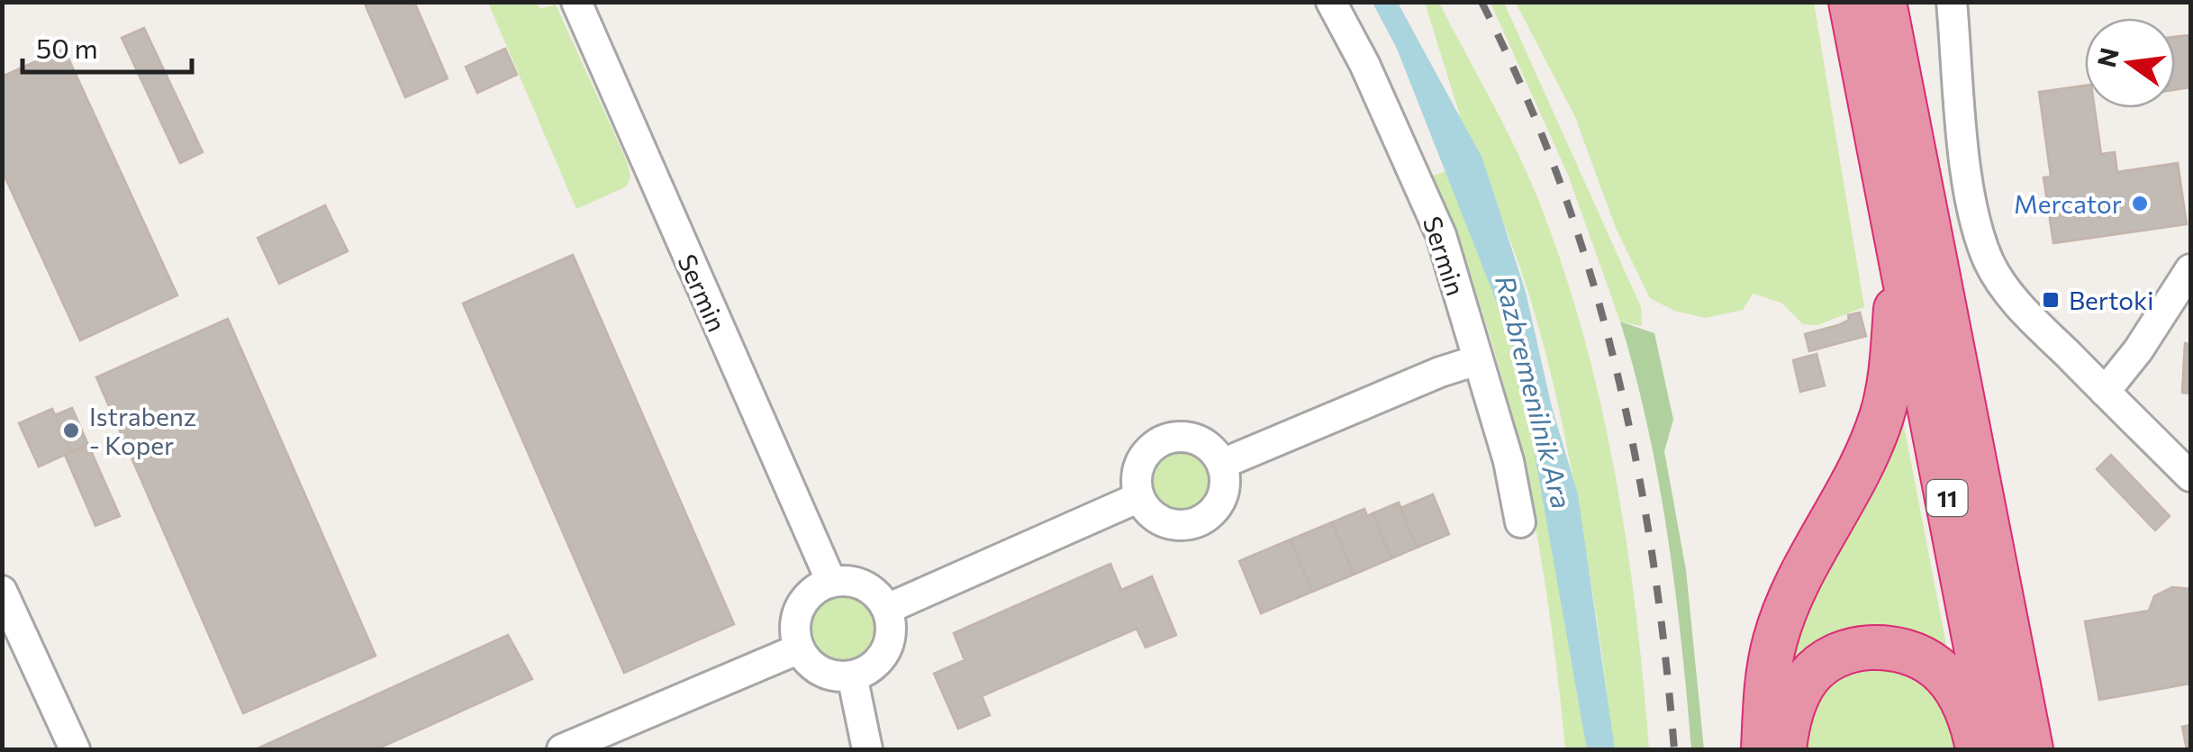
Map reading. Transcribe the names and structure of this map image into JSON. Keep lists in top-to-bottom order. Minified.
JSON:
{"streets":{"highway":["11"],"street":["Sermin"]},"water":["Razbremenilnik Ara"],"places":{"other":["Mercator","Istrabenz - Koper"],"transit":["Bertoki"]},"scale_bar":"50 m","north":"left"}
